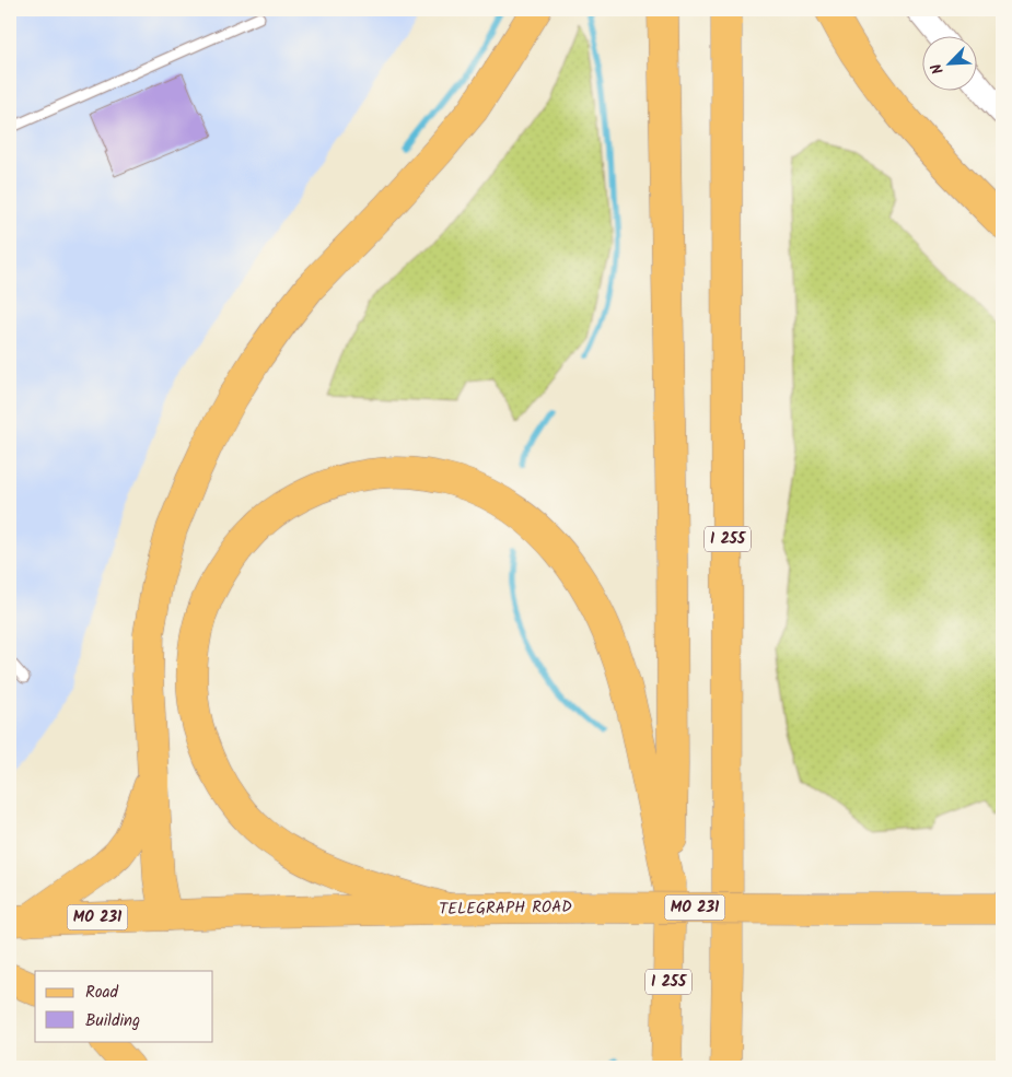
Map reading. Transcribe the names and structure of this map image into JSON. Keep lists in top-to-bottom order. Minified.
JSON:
{"streets":{"main road":["I 255","MO 231","TELEGRAPH ROAD"]},"legend":["Road","Building"],"north":"bottom left"}
